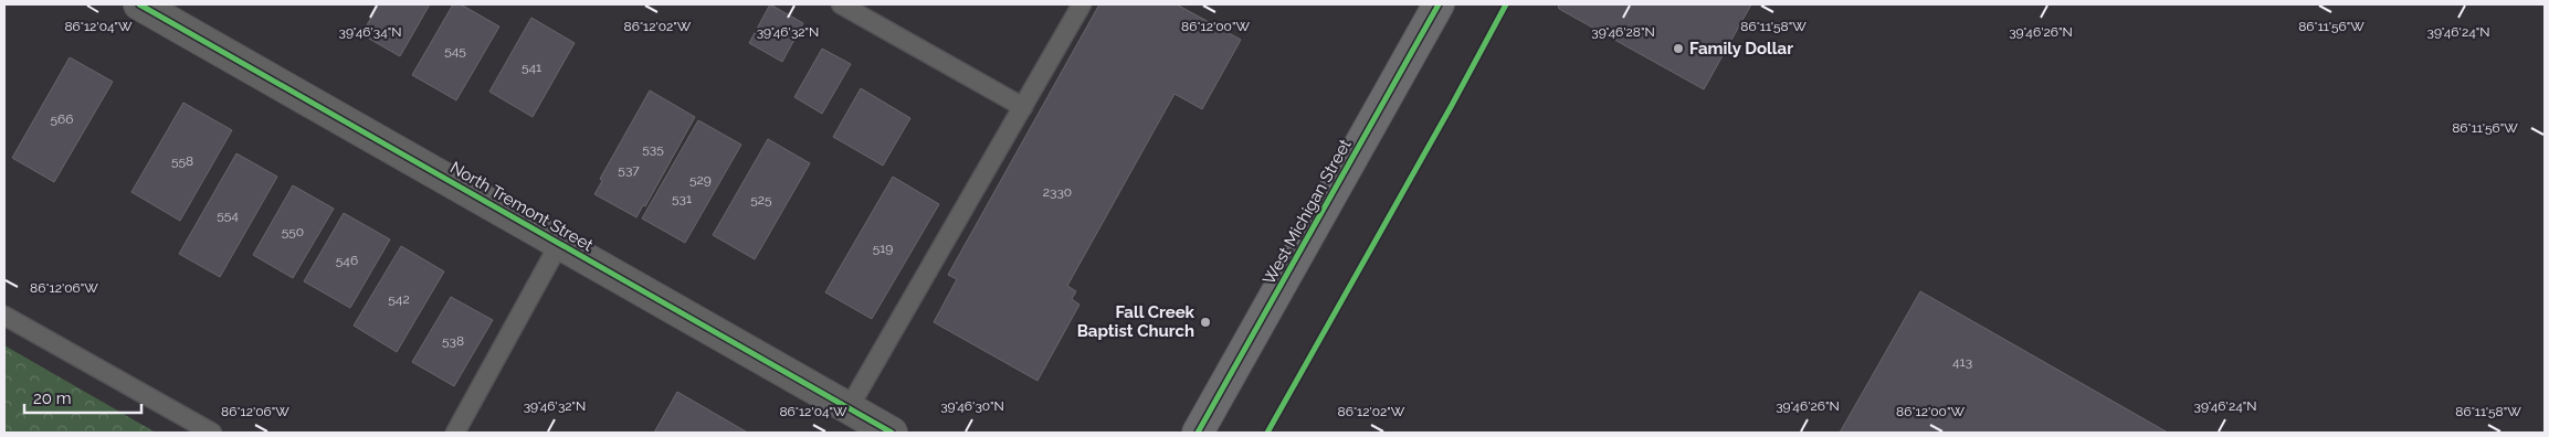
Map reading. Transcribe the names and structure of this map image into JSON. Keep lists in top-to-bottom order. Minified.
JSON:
{"streets":{"main road":["West Michigan Street"],"street":["North Tremont Street"]},"places":["Family Dollar","Fall Creek Baptist Church"],"house_numbers":["545","541","566","535","558","537","529","2330","531","525","554","550","519","546","542","538","413"],"scale_bar":"20 m","coordinates":["86°12'04\"W","86°12'02\"W","86°12'00\"W","86°11'58\"W","86°11'56\"W","39°46'28\"N","39°46'34\"N","39°46'32\"N","39°46'26\"N","39°46'24\"N","86°12'06\"W","39°46'30\"N"]}
